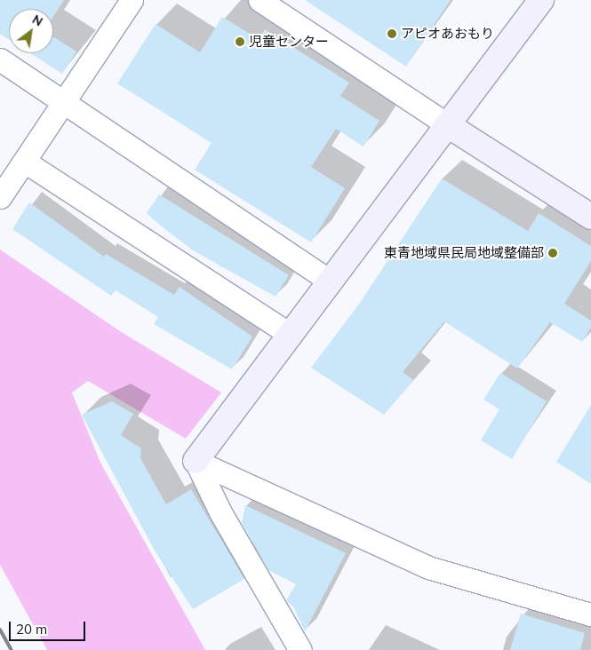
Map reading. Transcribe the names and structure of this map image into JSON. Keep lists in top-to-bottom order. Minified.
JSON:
{"places":["アピオあおもり","児童センター","東青地域県民局地域整備部"],"scale_bar":"20 m","north":"top right"}
